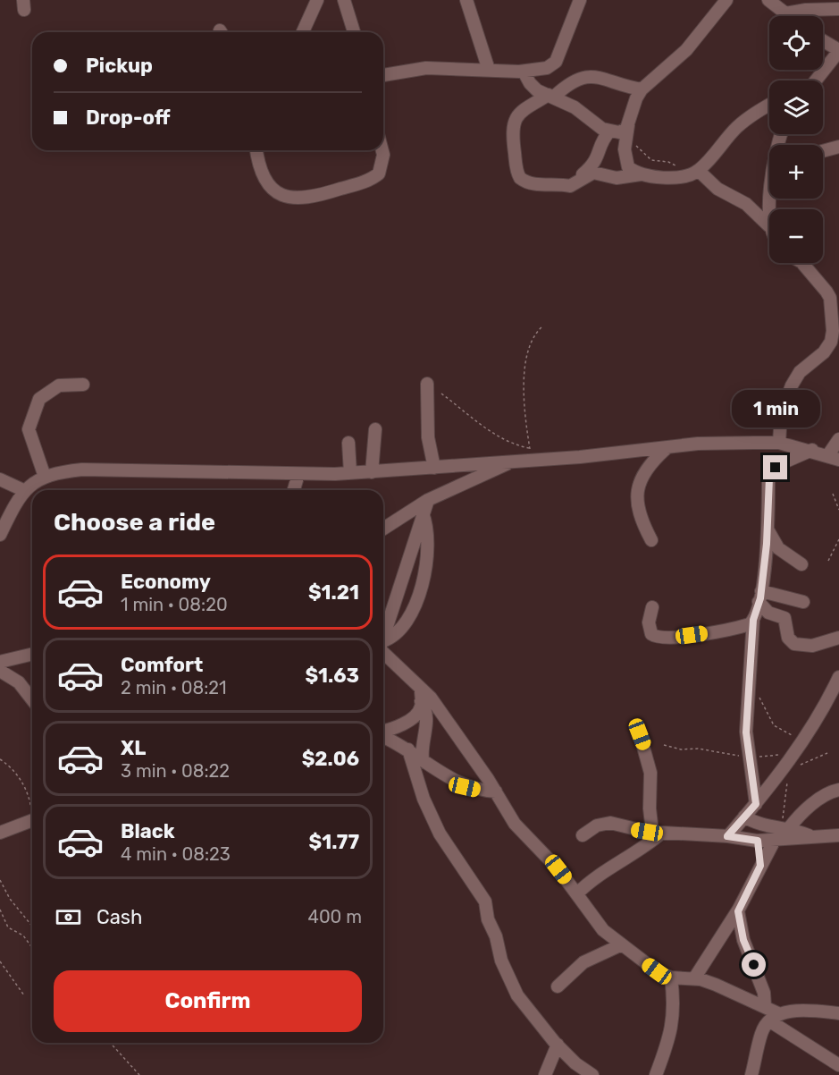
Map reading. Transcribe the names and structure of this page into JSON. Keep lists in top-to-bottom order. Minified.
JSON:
{"page":{"map_buttons":["+","−"],"banner":["Pickup","Drop-off"],"bubble":"1 min","heading":"Choose a ride","list":[{"name":"Economy","note":"1 min · 08:20","value":"$1.21"},{"name":"Comfort","note":"2 min · 08:21","value":"$1.63"},{"name":"XL","note":"3 min · 08:22","value":"$2.06"},{"name":"Black","note":"4 min · 08:23","value":"$1.77"}],"pay":["Cash","400 m"],"buttons":"Confirm"}}
